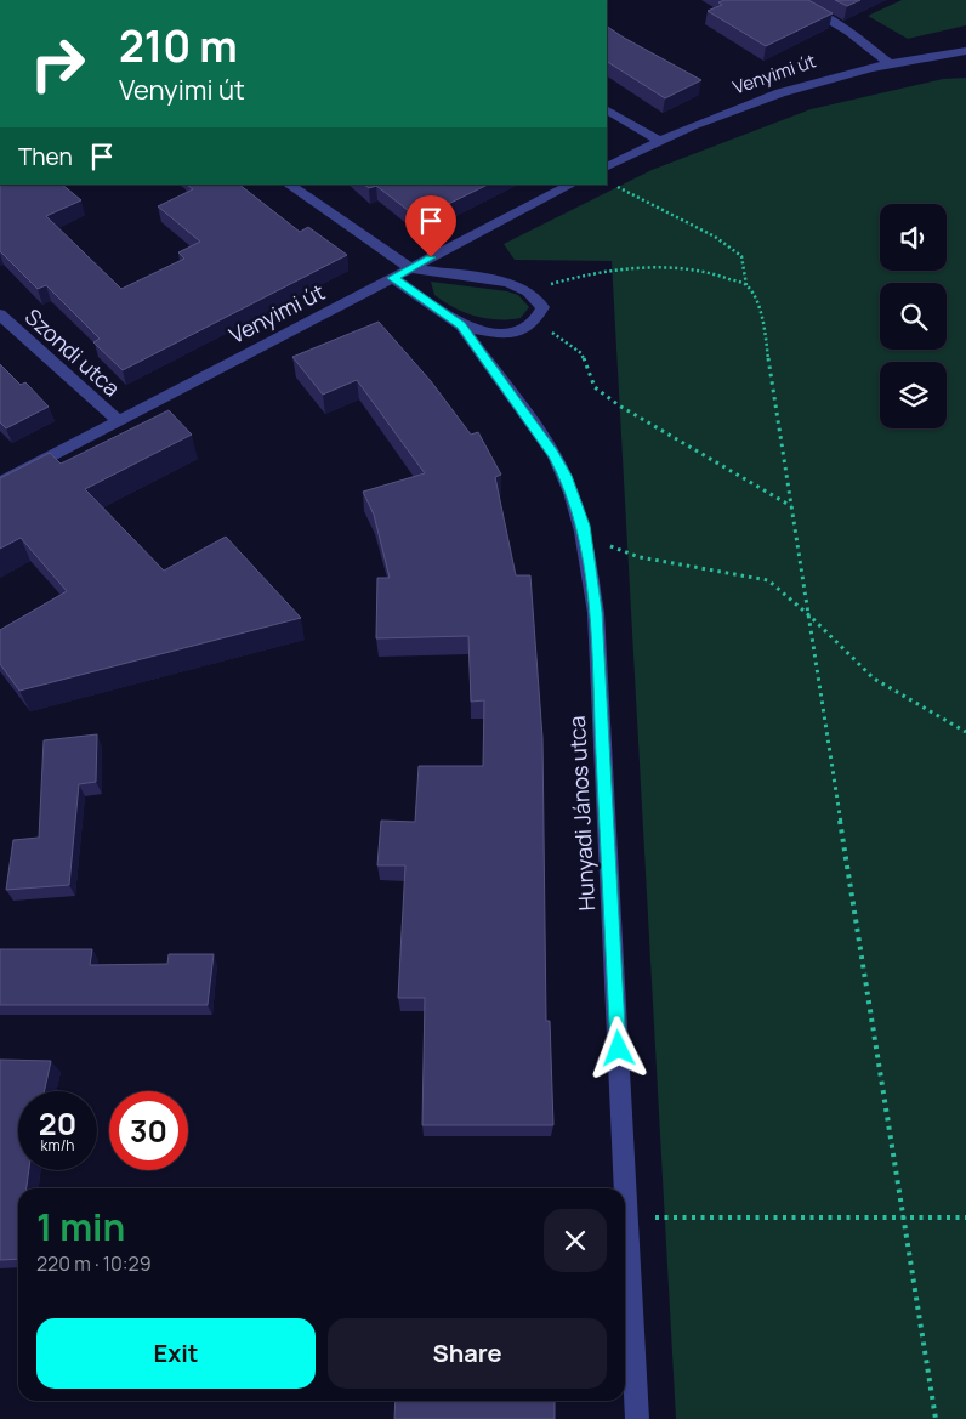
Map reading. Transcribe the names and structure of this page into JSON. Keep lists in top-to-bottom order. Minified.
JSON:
{"streets":{"street":["Venyimi út","Szondi utca","Hunyadi János utca"]},"crossings":[["Venyimi út","Szondi utca"],["Venyimi út","Hunyadi János utca"]],"page":{"turn":["210 m","Venyimi út"],"then":"Then","speed":"20 km/h","limit":"30","heading":["1 min","220 m · 10:29"],"buttons":["Exit","Share"]}}
